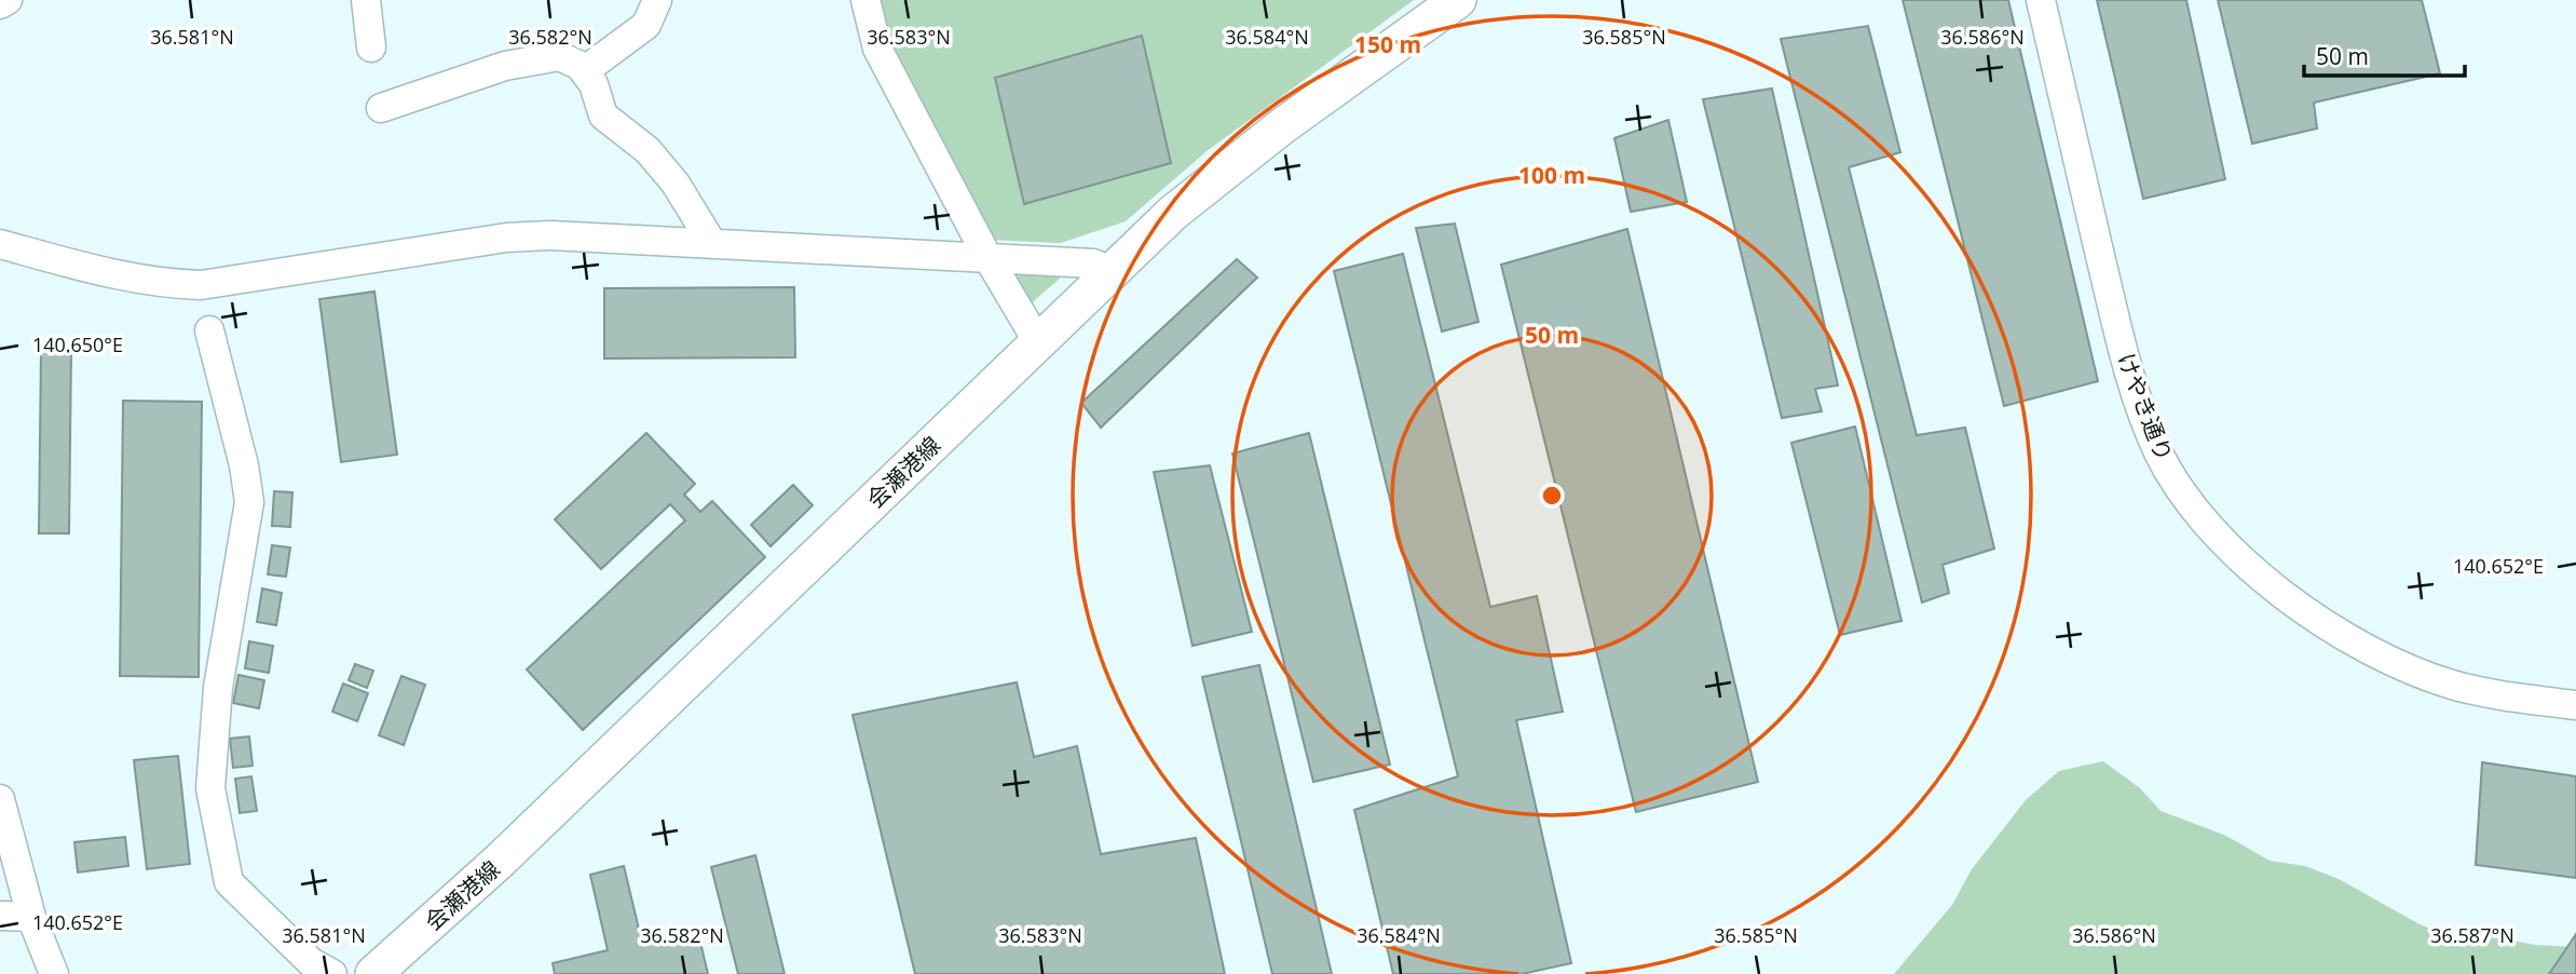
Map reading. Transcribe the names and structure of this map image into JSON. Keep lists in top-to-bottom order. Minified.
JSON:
{"streets":{"main road":["会瀬港線"],"street":["けやき通り"]},"scale_bar":"50 m","coordinates":["36.581°N","36.582°N","36.583°N","36.584°N","36.585°N","36.586°N","140.650°E","140.652°E","36.587°N"],"rings":["150 m","100 m","50 m"]}
